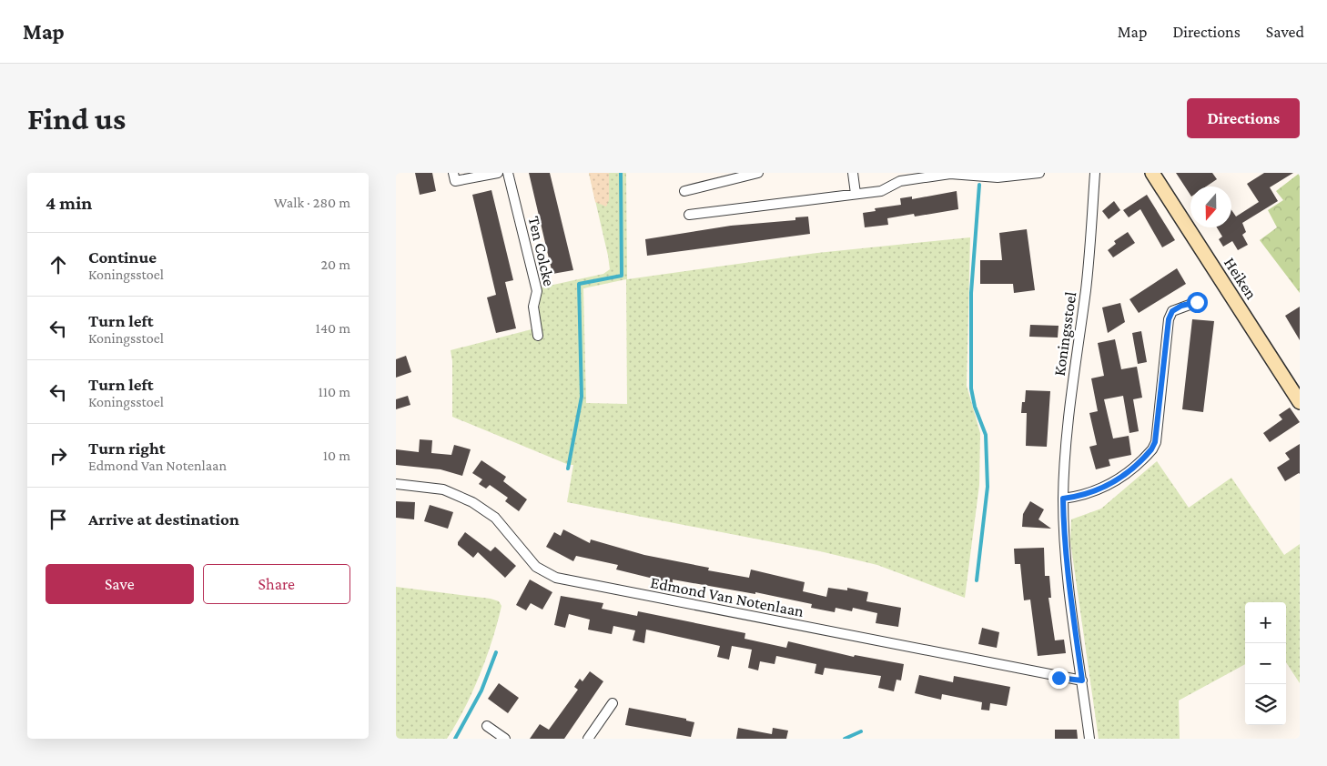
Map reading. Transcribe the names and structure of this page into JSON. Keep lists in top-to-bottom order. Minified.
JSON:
{"streets":{"main road":["Heiken"],"street":["Ten Colcke","Koningsstoel","Edmond Van Notenlaan"]},"crossings":[["Koningsstoel","Edmond Van Notenlaan"]],"north":"bottom","page":{"header":"Map","nav":["Map","Directions","Saved"],"buttons":["Directions",["Save","Share"]],"title":"Find us","heading":["4 min","Walk · 280 m"],"list":[["Continue","Koningsstoel","20 m"],["Turn left","Koningsstoel","140 m"],["Turn left","Koningsstoel","110 m"],["Turn right","Edmond Van Notenlaan","10 m"],"Arrive at destination"],"map_buttons":["+","−"]}}
